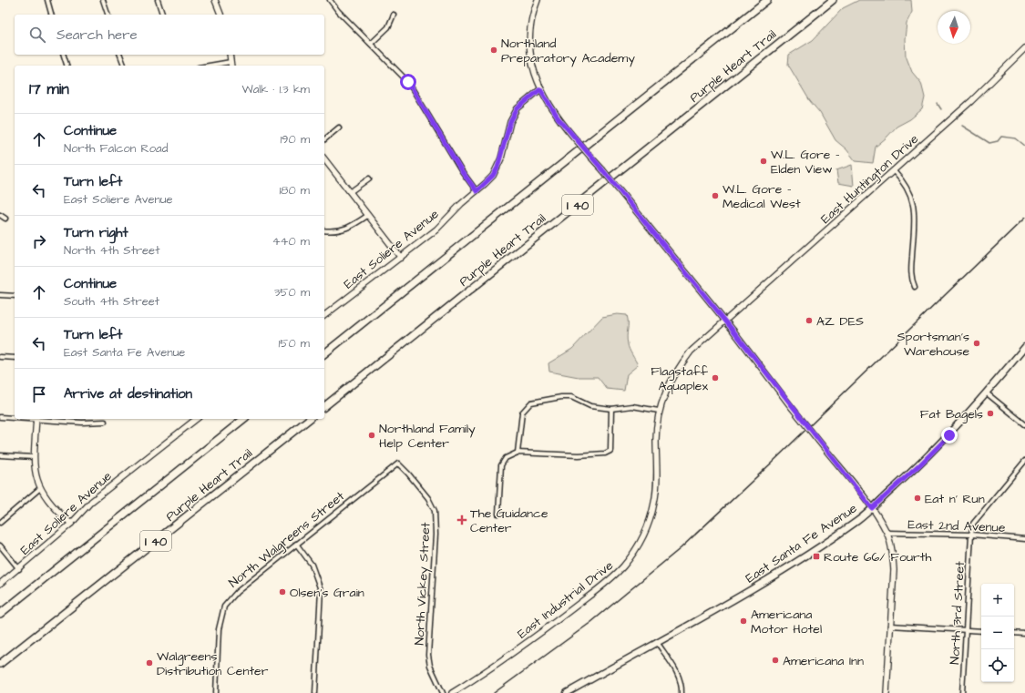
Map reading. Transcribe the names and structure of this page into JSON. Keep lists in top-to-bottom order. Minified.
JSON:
{"streets":{"highway":["Purple Heart Trail","I 40"],"main road":["East Santa Fe Avenue"],"street":["East Huntington Drive","East Soliere Avenue","East 2nd Avenue","North Walgreens Street","North Vickey Street","East Industrial Drive","North 3rd Street"]},"crossings":[["East Huntington Drive","East Industrial Drive"],["East 2nd Avenue","North 3rd Street"],["North Walgreens Street","North Vickey Street"]],"places":{"other":["Northland Preparatory Academy","W.L. Gore - Elden View","W.L. Gore - Medical West","AZ DES","Sportsman's Warehouse","Flagstaff Aquaplex","Fat Bagels","Northland Family Help Center","Eat n' Run","Olsen's Grain","Americana Motor Hotel","Americana Inn","Walgreens Distribution Center"],"health":["The Guidance Center"],"transit":["Route 66/ Fourth"]},"north":"bottom","page":{"search":"Search here","heading":["17 min","Walk · 1.3 km"],"list":[["Continue","North Falcon Road","190 m"],["Turn left","East Soliere Avenue","180 m"],["Turn right","North 4th Street","440 m"],["Continue","South 4th Street","350 m"],["Turn left","East Santa Fe Avenue","150 m"],"Arrive at destination"],"map_buttons":["+","−"]}}
